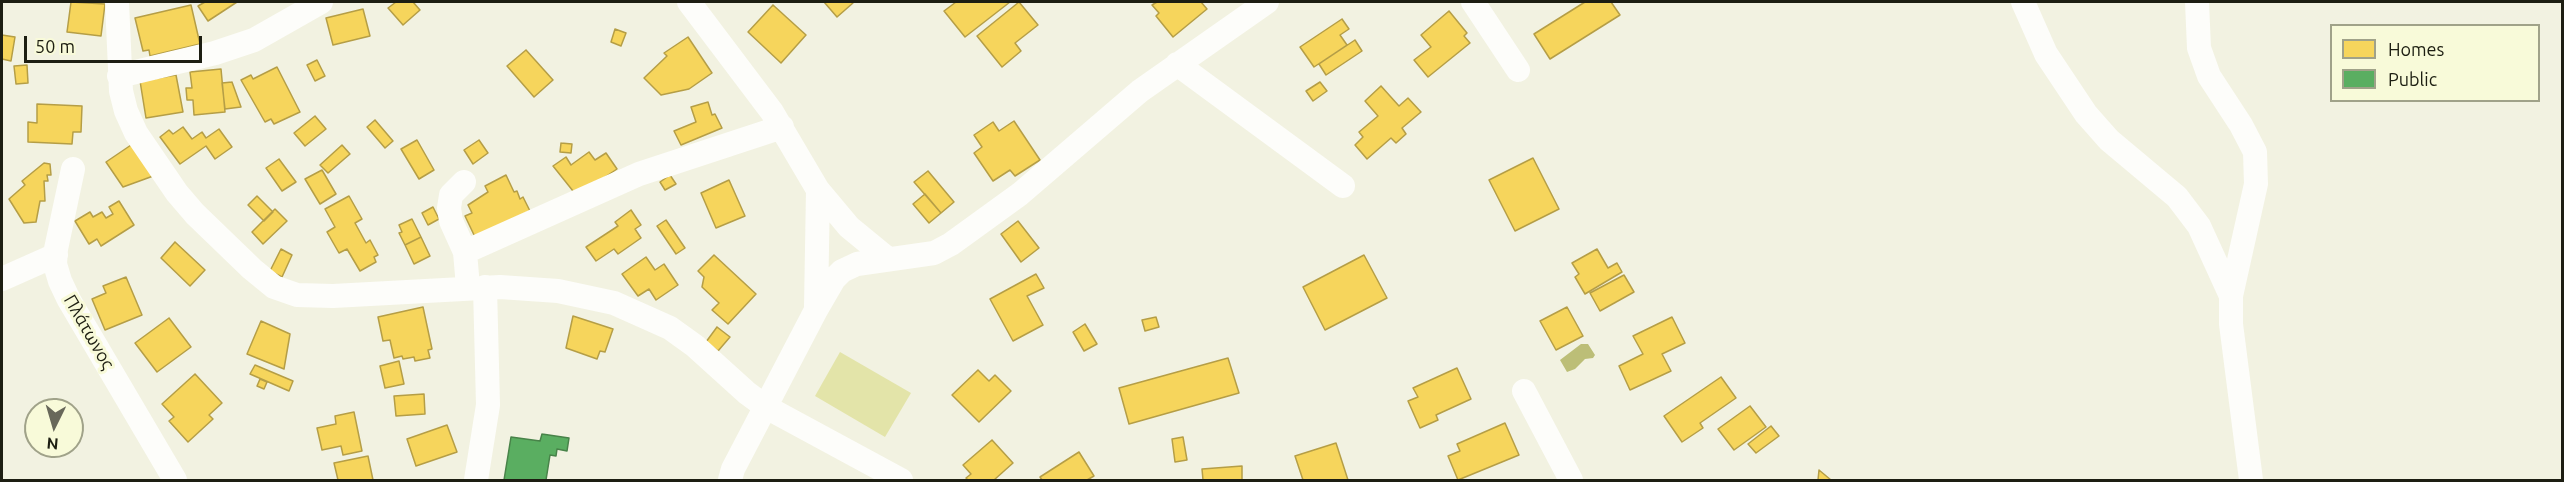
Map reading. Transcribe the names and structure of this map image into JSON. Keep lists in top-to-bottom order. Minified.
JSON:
{"streets":{"street":["Πλάτωνος"]},"legend":["Homes","Public"],"scale_bar":"50 m","north":"bottom"}
